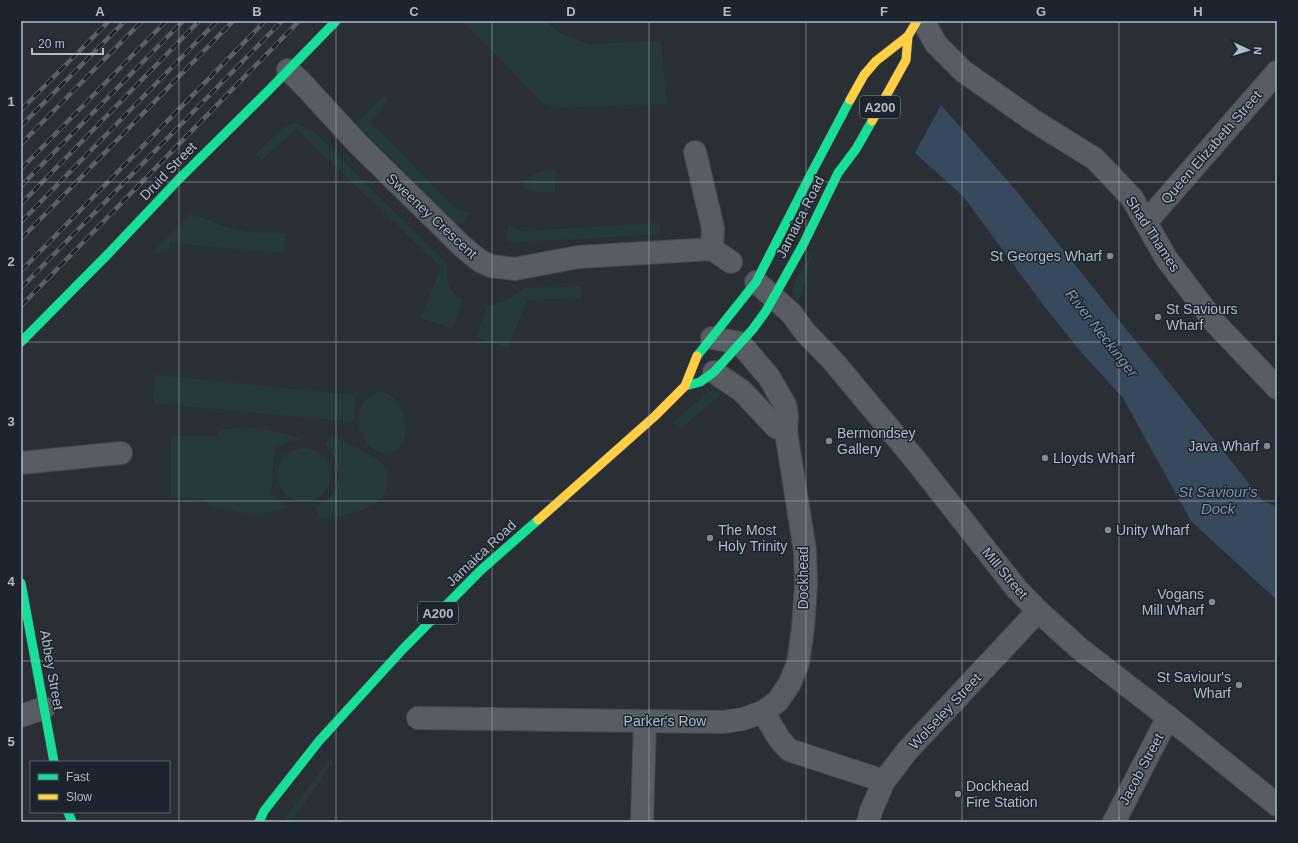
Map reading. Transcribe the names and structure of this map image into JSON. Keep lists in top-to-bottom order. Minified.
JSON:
{"streets":{"main road":["A200","Druid Street","Jamaica Road","Abbey Street"],"street":["Queen Elizabeth Street","Sweeney Crescent","Shad Thames","Mill Street","Dockhead","Wolseley Street","Parker's Row","Jacob Street"]},"crossings":[["Queen Elizabeth Street","Shad Thames"],["Druid Street","Sweeney Crescent"],["Jamaica Road","Shad Thames"],["Jamaica Road","Mill Street"],["Jamaica Road","Dockhead"],["Mill Street","Wolseley Street"],["Mill Street","Jacob Street"],["Dockhead","Parker's Row"]],"water":["River Neckinger","St Saviour's Dock"],"places":["St Georges Wharf","St Saviours Wharf","Bermondsey Gallery","Java Wharf","Lloyds Wharf","Unity Wharf","The Most Holy Trinity","Vogans Mill Wharf","St Saviour's Wharf","Dockhead Fire Station"],"legend":["Fast","Slow"],"scale_bar":"20 m","north":"right","grid":{"columns":["A","B","C","D","E","F","G","H"],"rows":["1","2","3","4","5"]}}
